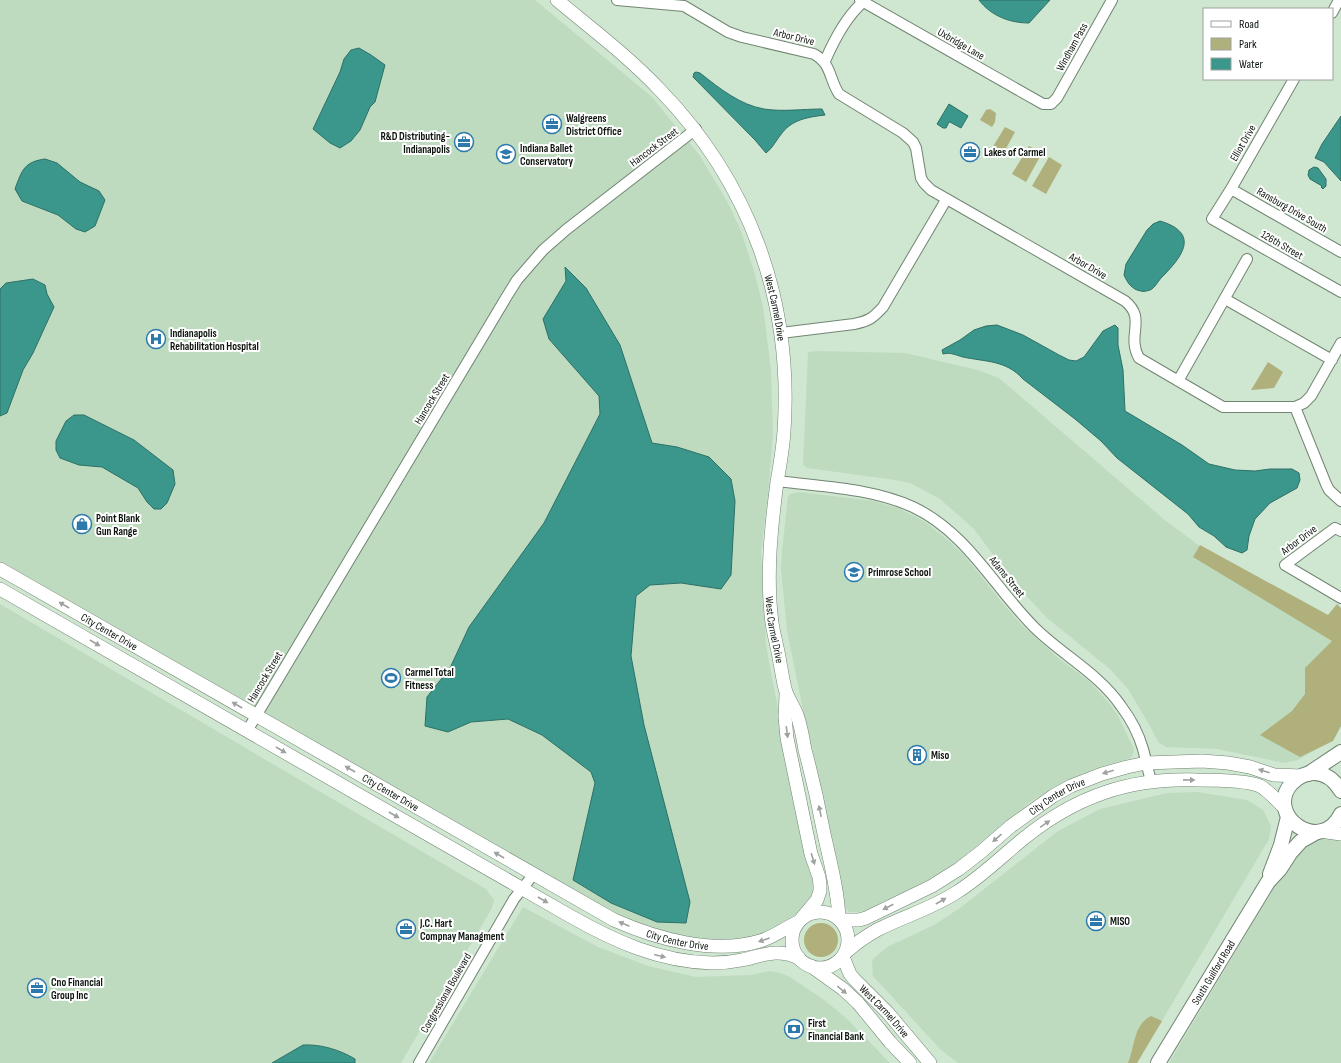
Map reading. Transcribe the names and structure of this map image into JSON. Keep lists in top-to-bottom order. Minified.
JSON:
{"streets":{"main road":["South Guilford Road"],"street":["Arbor Drive","Uxbridge Lane","Windham Pass","Elliot Drive","Hancock Street","Ransburg Drive South","126th Street","West Carmel Drive","Adams Street","City Center Drive","Congressional Boulevard"]},"crossings":[["Uxbridge Lane","Windham Pass"],["Elliot Drive","Ransburg Drive South"],["Elliot Drive","126th Street"],["Hancock Street","West Carmel Drive"],["Hancock Street","City Center Drive"],["West Carmel Drive","Adams Street"],["West Carmel Drive","City Center Drive"],["Adams Street","City Center Drive"],["City Center Drive","South Guilford Road"],["City Center Drive","Congressional Boulevard"]],"places":{"office":["Walgreens District Office","R&D Distributing- Indianapolis","Lakes of Carmel","MISO","J.C. Hart Compnay Managment","Cno Financial Group Inc"],"school or university":["Indiana Ballet Conservatory","Primrose School"],"hospital":["Indianapolis Rehabilitation Hospital"],"shop":["Point Blank Gun Range"],"sports":["Carmel Total Fitness"],"building":["Miso"],"bank":["First Financial Bank"]},"legend":["Road","Park","Water"]}
